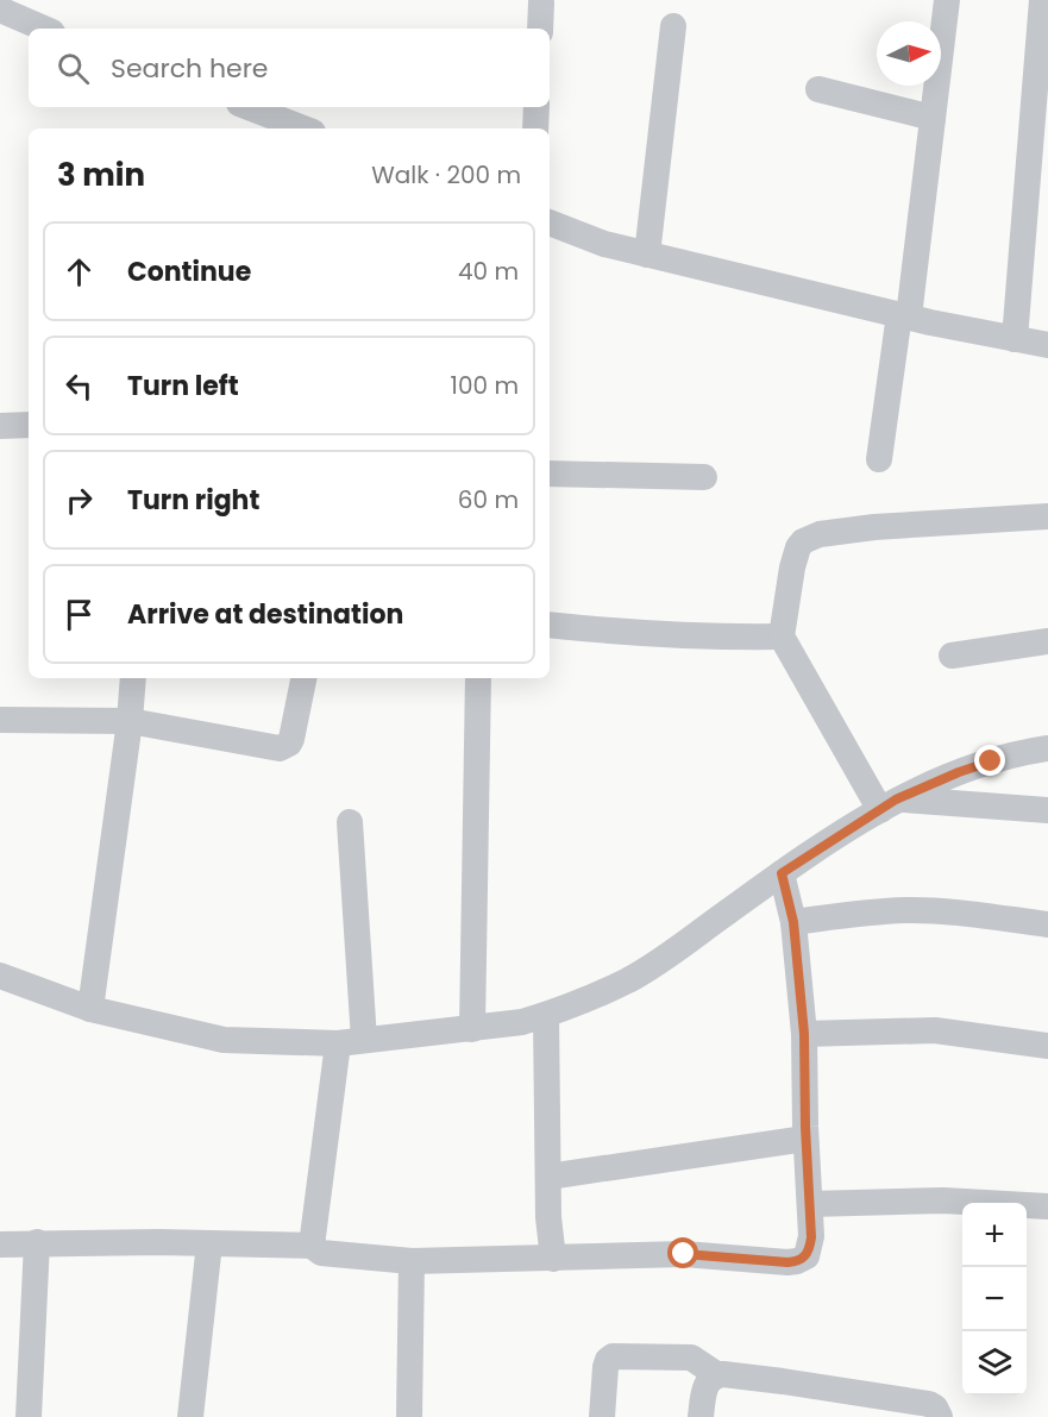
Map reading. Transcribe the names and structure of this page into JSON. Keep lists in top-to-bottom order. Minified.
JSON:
{"north":"right","page":{"search":"Search here","heading":["3 min","Walk · 200 m"],"list":[["Continue","40 m"],["Turn left","100 m"],["Turn right","60 m"],"Arrive at destination"],"map_buttons":["+","−"]}}
